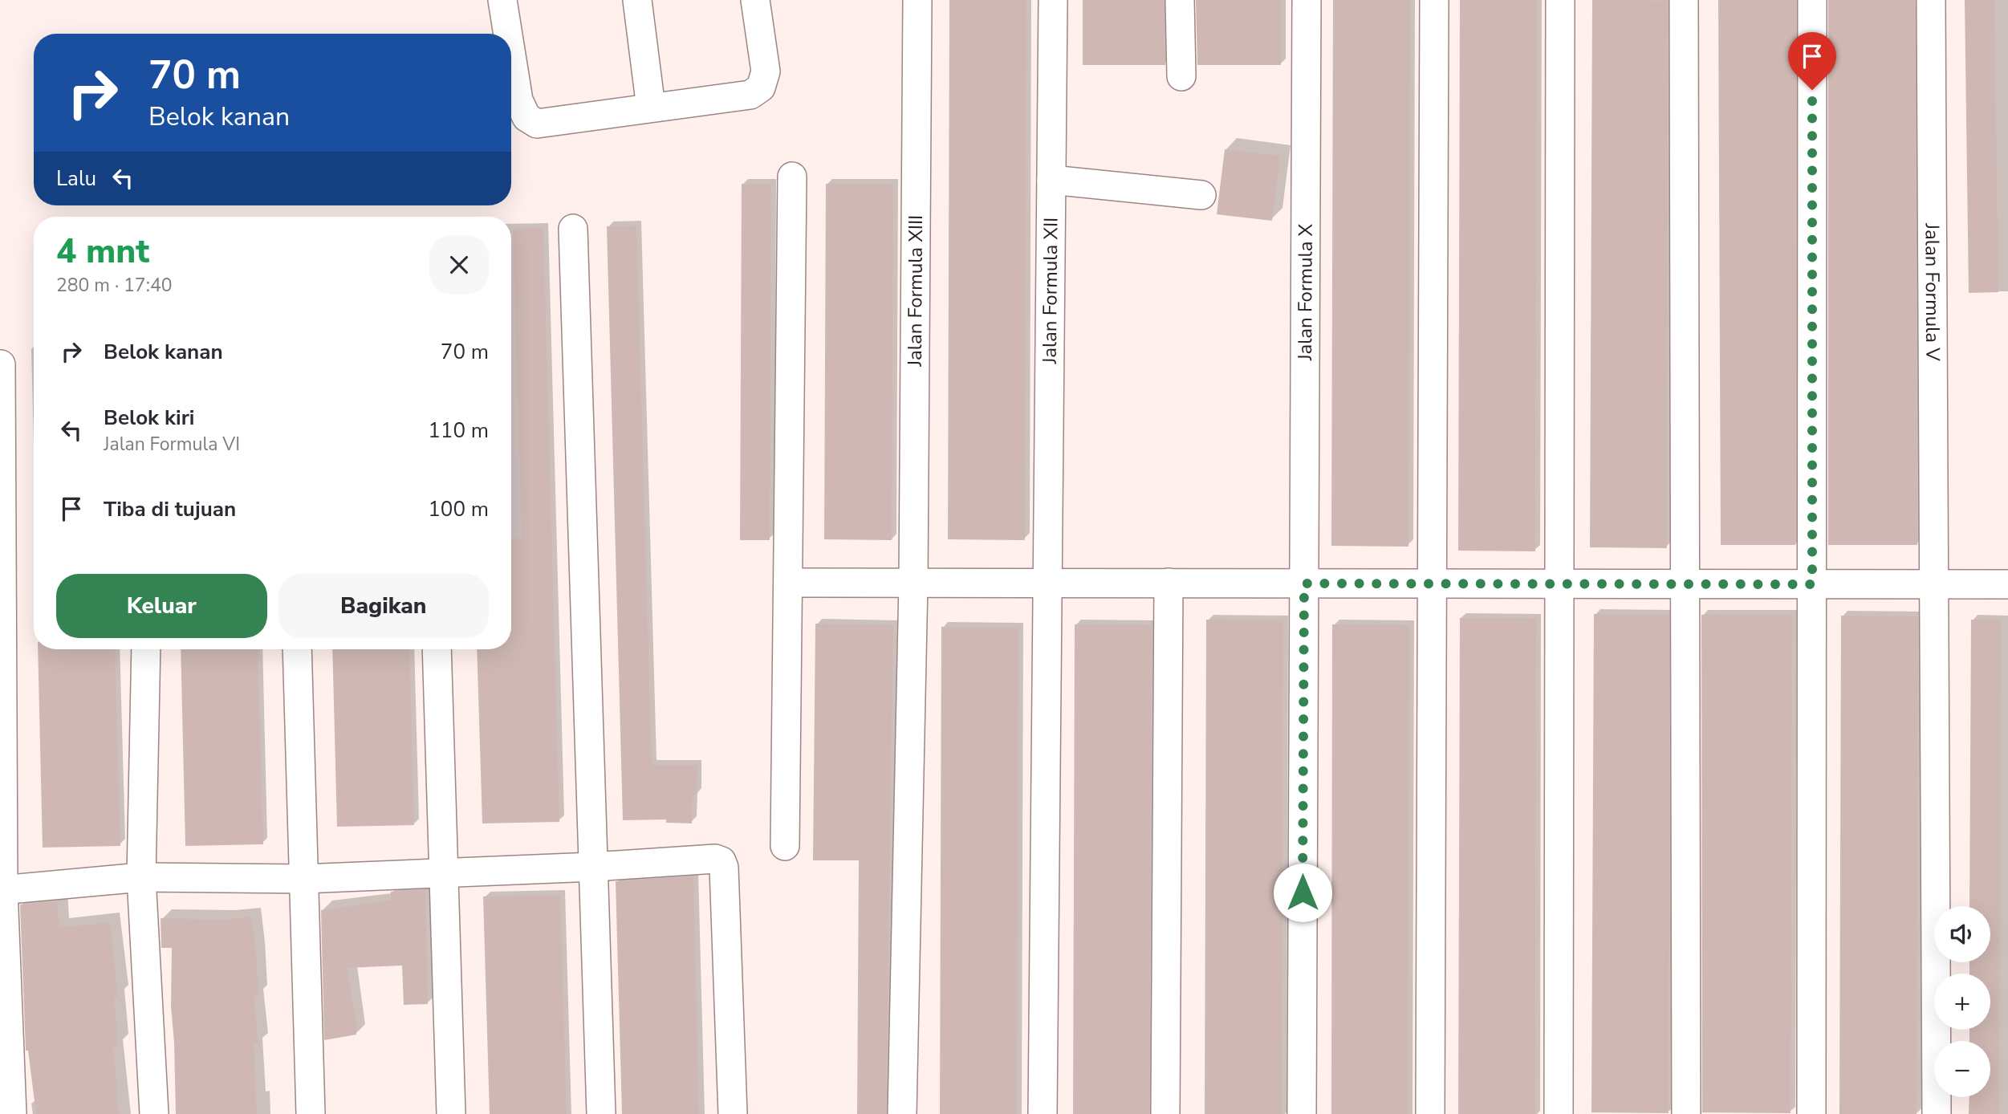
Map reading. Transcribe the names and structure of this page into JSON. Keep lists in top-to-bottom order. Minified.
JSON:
{"streets":{"street":["Jalan Formula XIII","Jalan Formula XII","Jalan Formula X","Jalan Formula V"]},"page":{"turn":["70 m","Belok kanan"],"then":"Lalu","heading":["4 mnt","280 m · 17:40"],"list":[{"name":"Belok kanan","value":"70 m"},{"name":"Belok kiri","note":"Jalan Formula VI","value":"110 m"},{"name":"Tiba di tujuan","value":"100 m"}],"buttons":["Keluar","Bagikan"],"map_buttons":["+","−"]}}
